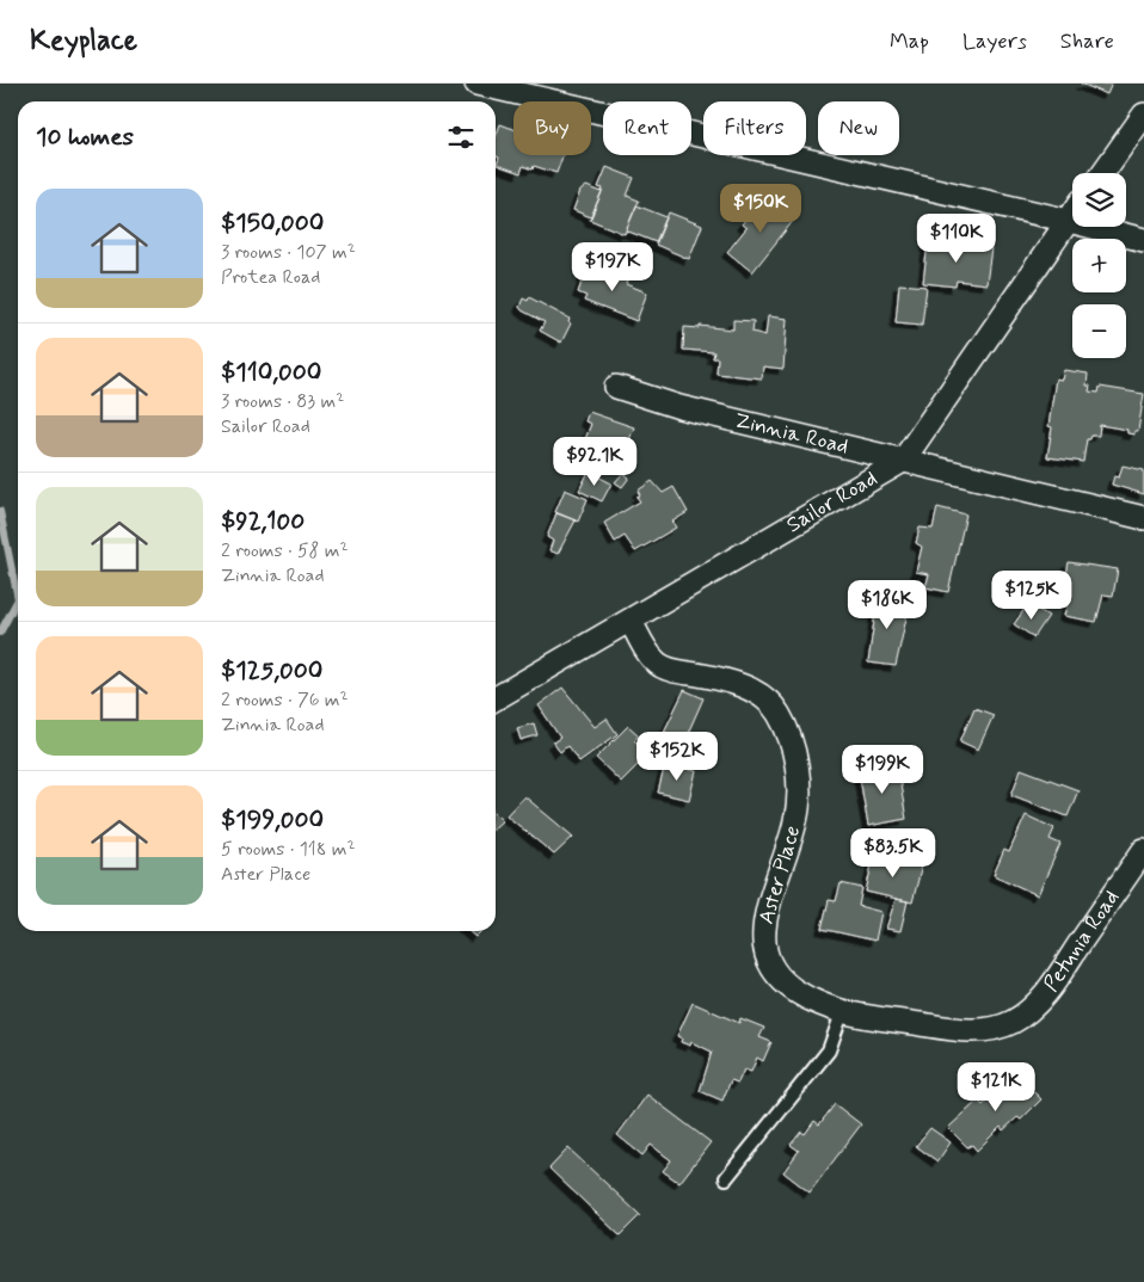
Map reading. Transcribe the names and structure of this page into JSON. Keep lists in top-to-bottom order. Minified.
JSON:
{"streets":{"street":["Zinnia Road","Sailor Road","Aster Place","Petunia Road"]},"crossings":[["Zinnia Road","Sailor Road"],["Sailor Road","Aster Place"],["Aster Place","Petunia Road"]],"page":{"header":"Keyplace","nav":["Map","Layers","Share"],"chip":["Buy","Rent","Filters","New"],"heading":"10 homes","map_buttons":["+","−"],"list":[{"name":"$150,000","note":"3 rooms · 107 m² · Protea Road"},{"name":"$110,000","note":"3 rooms · 83 m² · Sailor Road"},{"name":"$92,100","note":"2 rooms · 58 m² · Zinnia Road"},{"name":"$125,000","note":"2 rooms · 76 m² · Zinnia Road"},{"name":"$199,000","note":"5 rooms · 118 m² · Aster Place"}],"price":["$150K","$110K","$197K","$92.1K","$125K","$186K","$152K","$199K","$83.5K","$121K"]}}
